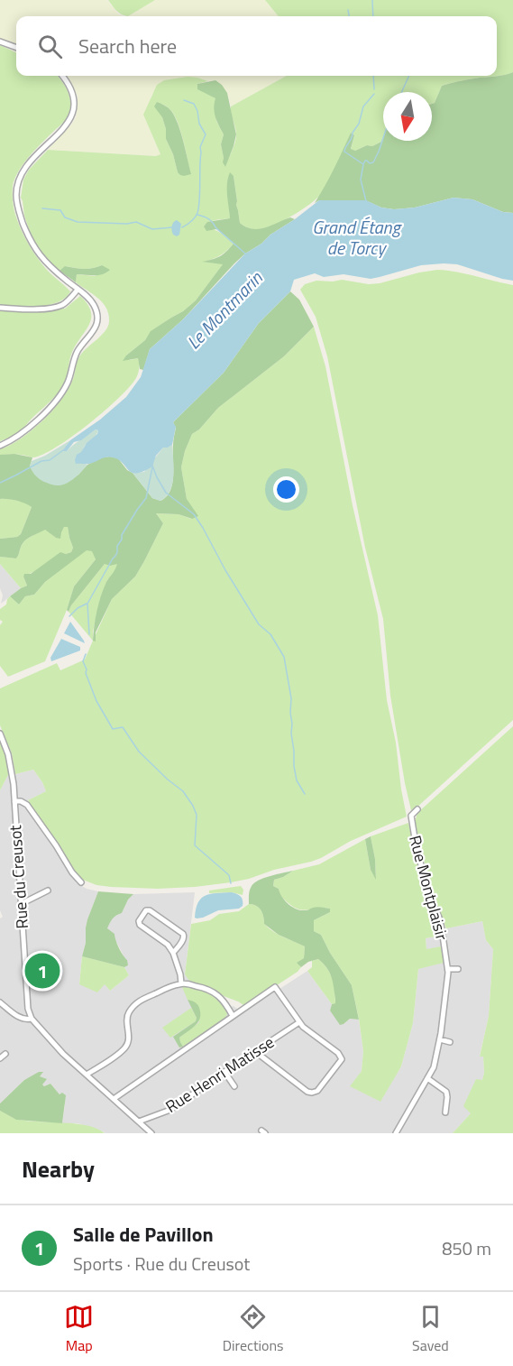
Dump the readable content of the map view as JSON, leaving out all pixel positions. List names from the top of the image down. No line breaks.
{"streets":{"street":["Rue du Creusot","Rue Montplaisir","Rue Henri Matisse"]},"water":["Grand Étang de Torcy","Le Montmarin"],"north":"bottom","page":{"search":"Search here","pins":"1","heading":"Nearby","list":[{"mark":"1","name":"Salle de Pavillon","note":"Sports · Rue du Creusot","value":"850 m"}],"nav":["Map","Directions","Saved"]}}
